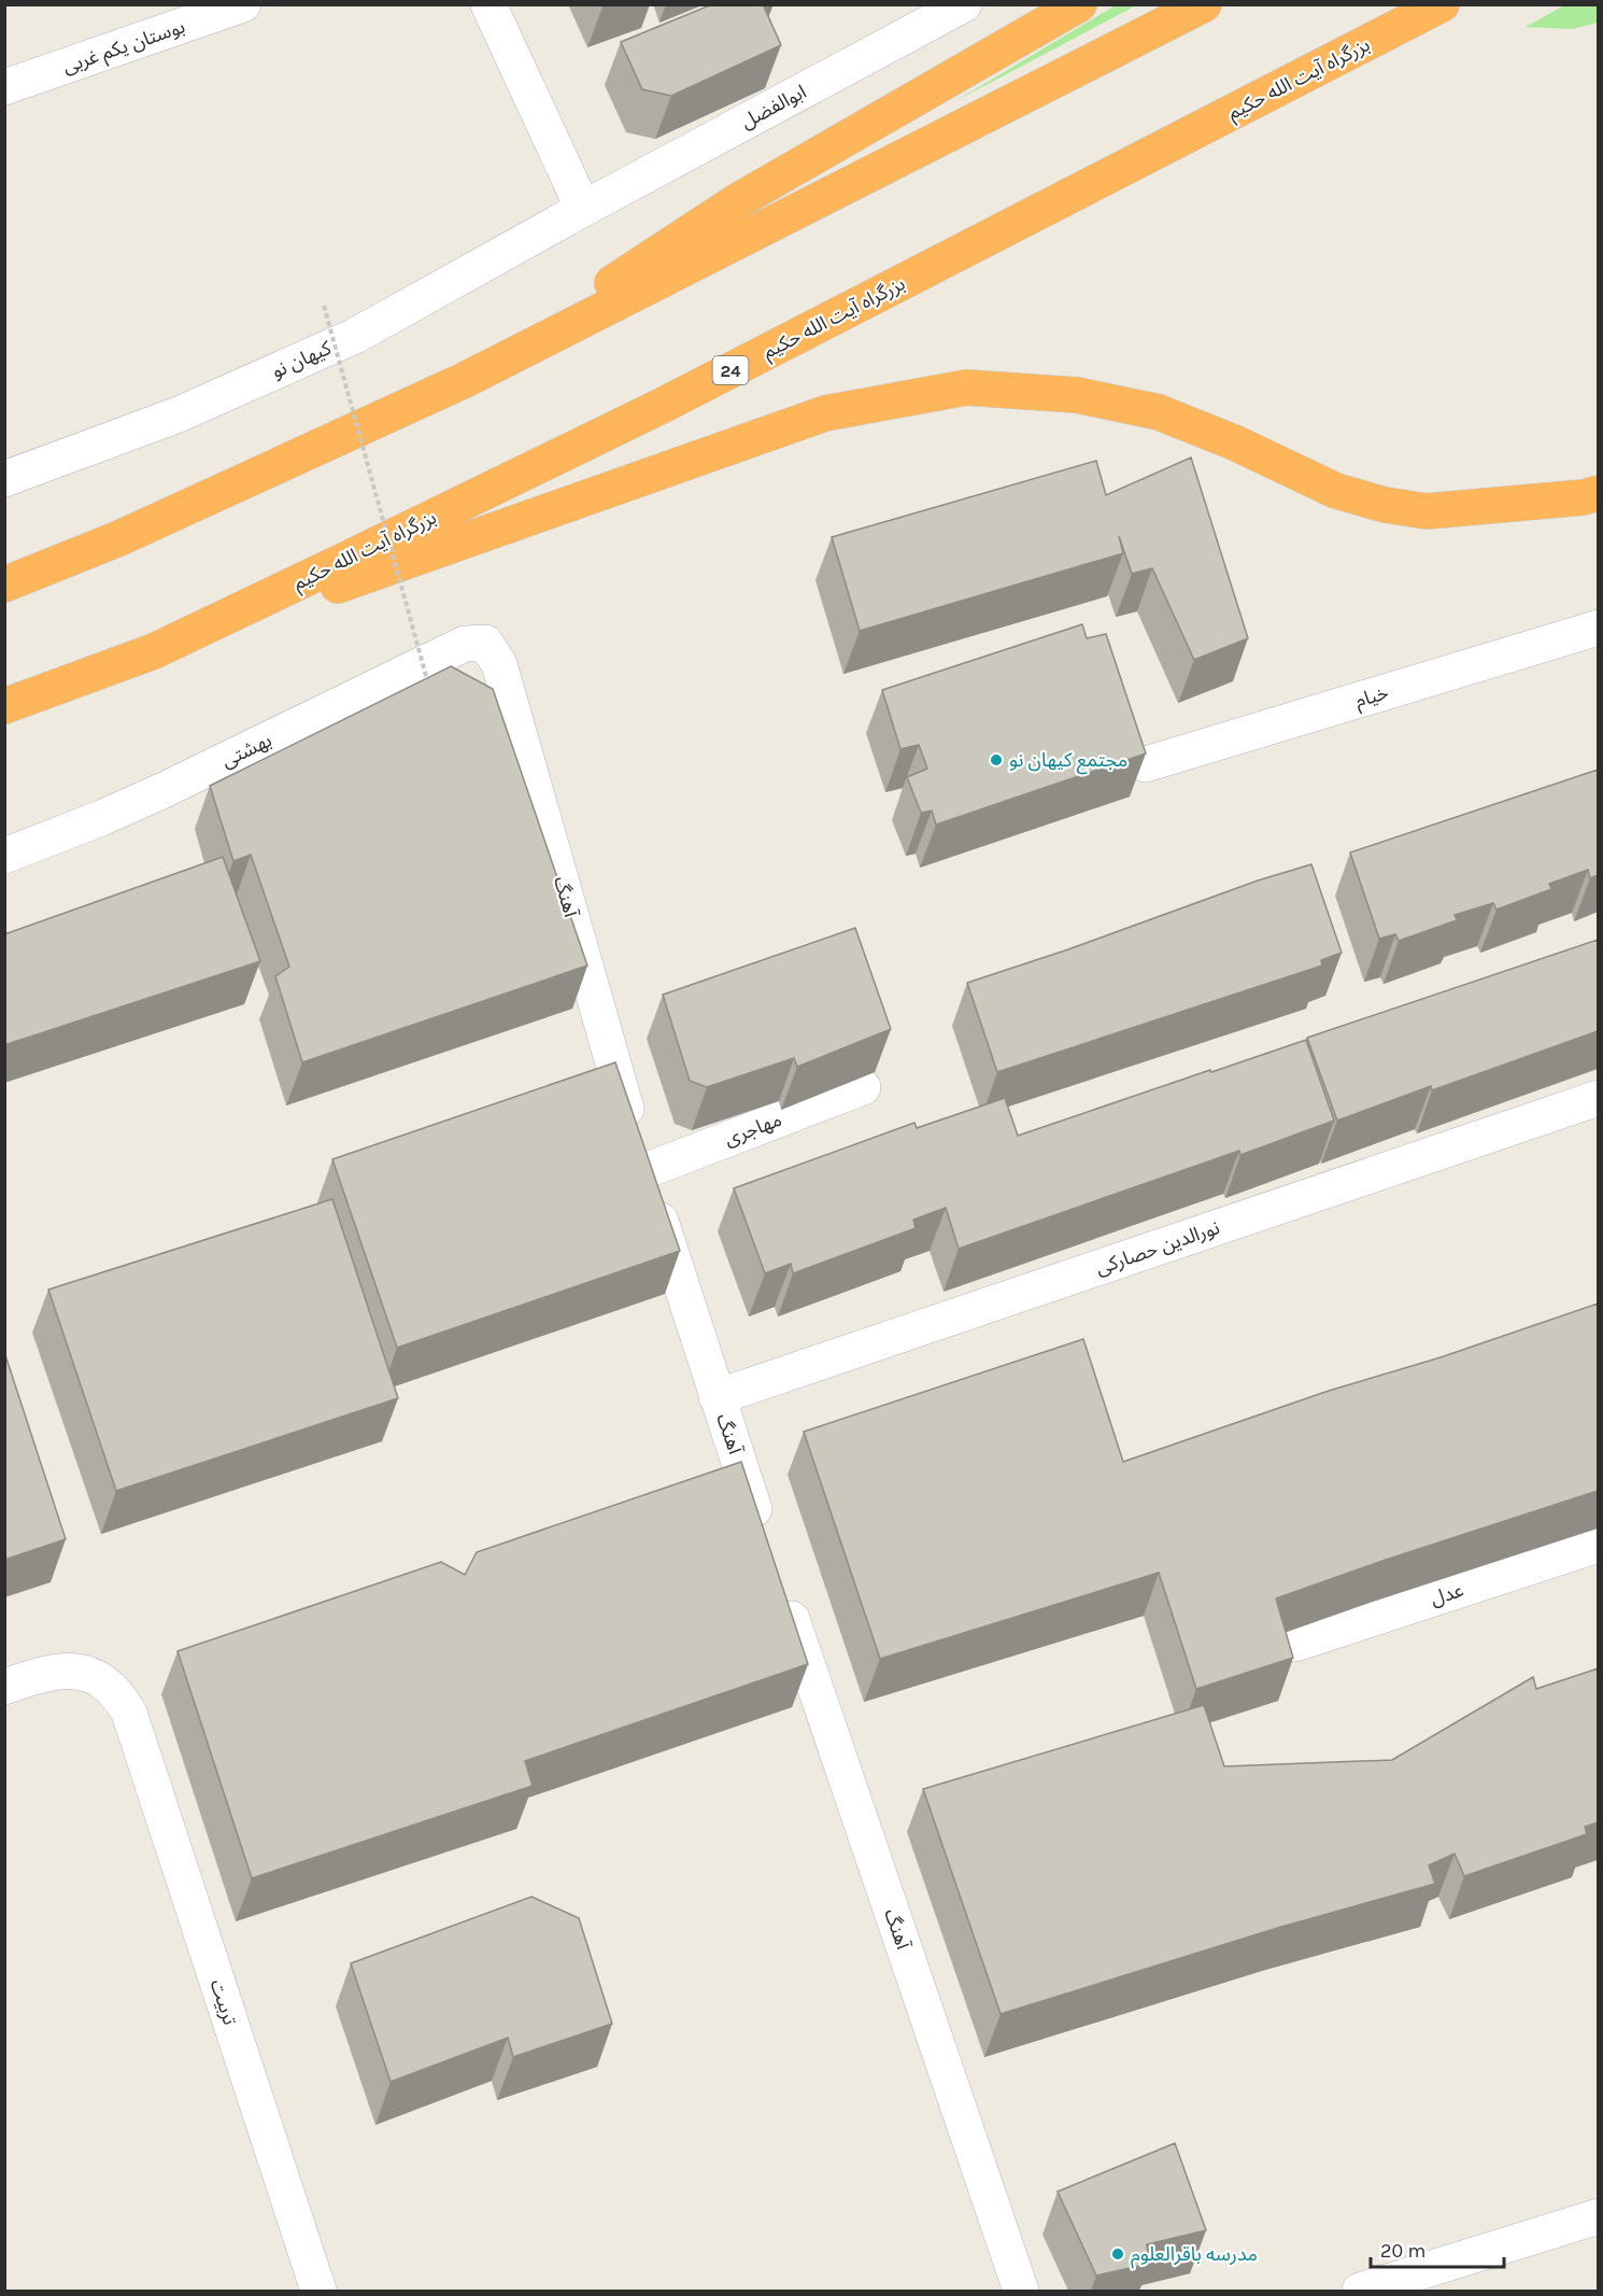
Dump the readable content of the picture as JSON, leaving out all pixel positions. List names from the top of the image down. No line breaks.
{"streets":{"highway":["بزرگراه آیت الله حکیم","24"],"street":["بوستان یکم غربی","ابوالفضل","کیهان نو","خیام","بهشتی","آهنگ","مهاجری","نورالدین حصارکی","عدل","تربیت"]},"crossings":[["ابوالفضل","کیهان نو"],["بهشتی","آهنگ"],["آهنگ","مهاجری"],["آهنگ","نورالدین حصارکی"]],"places":["مجتمع کیهان نو","مدرسه باقرالعلوم"],"scale_bar":"20 m"}
